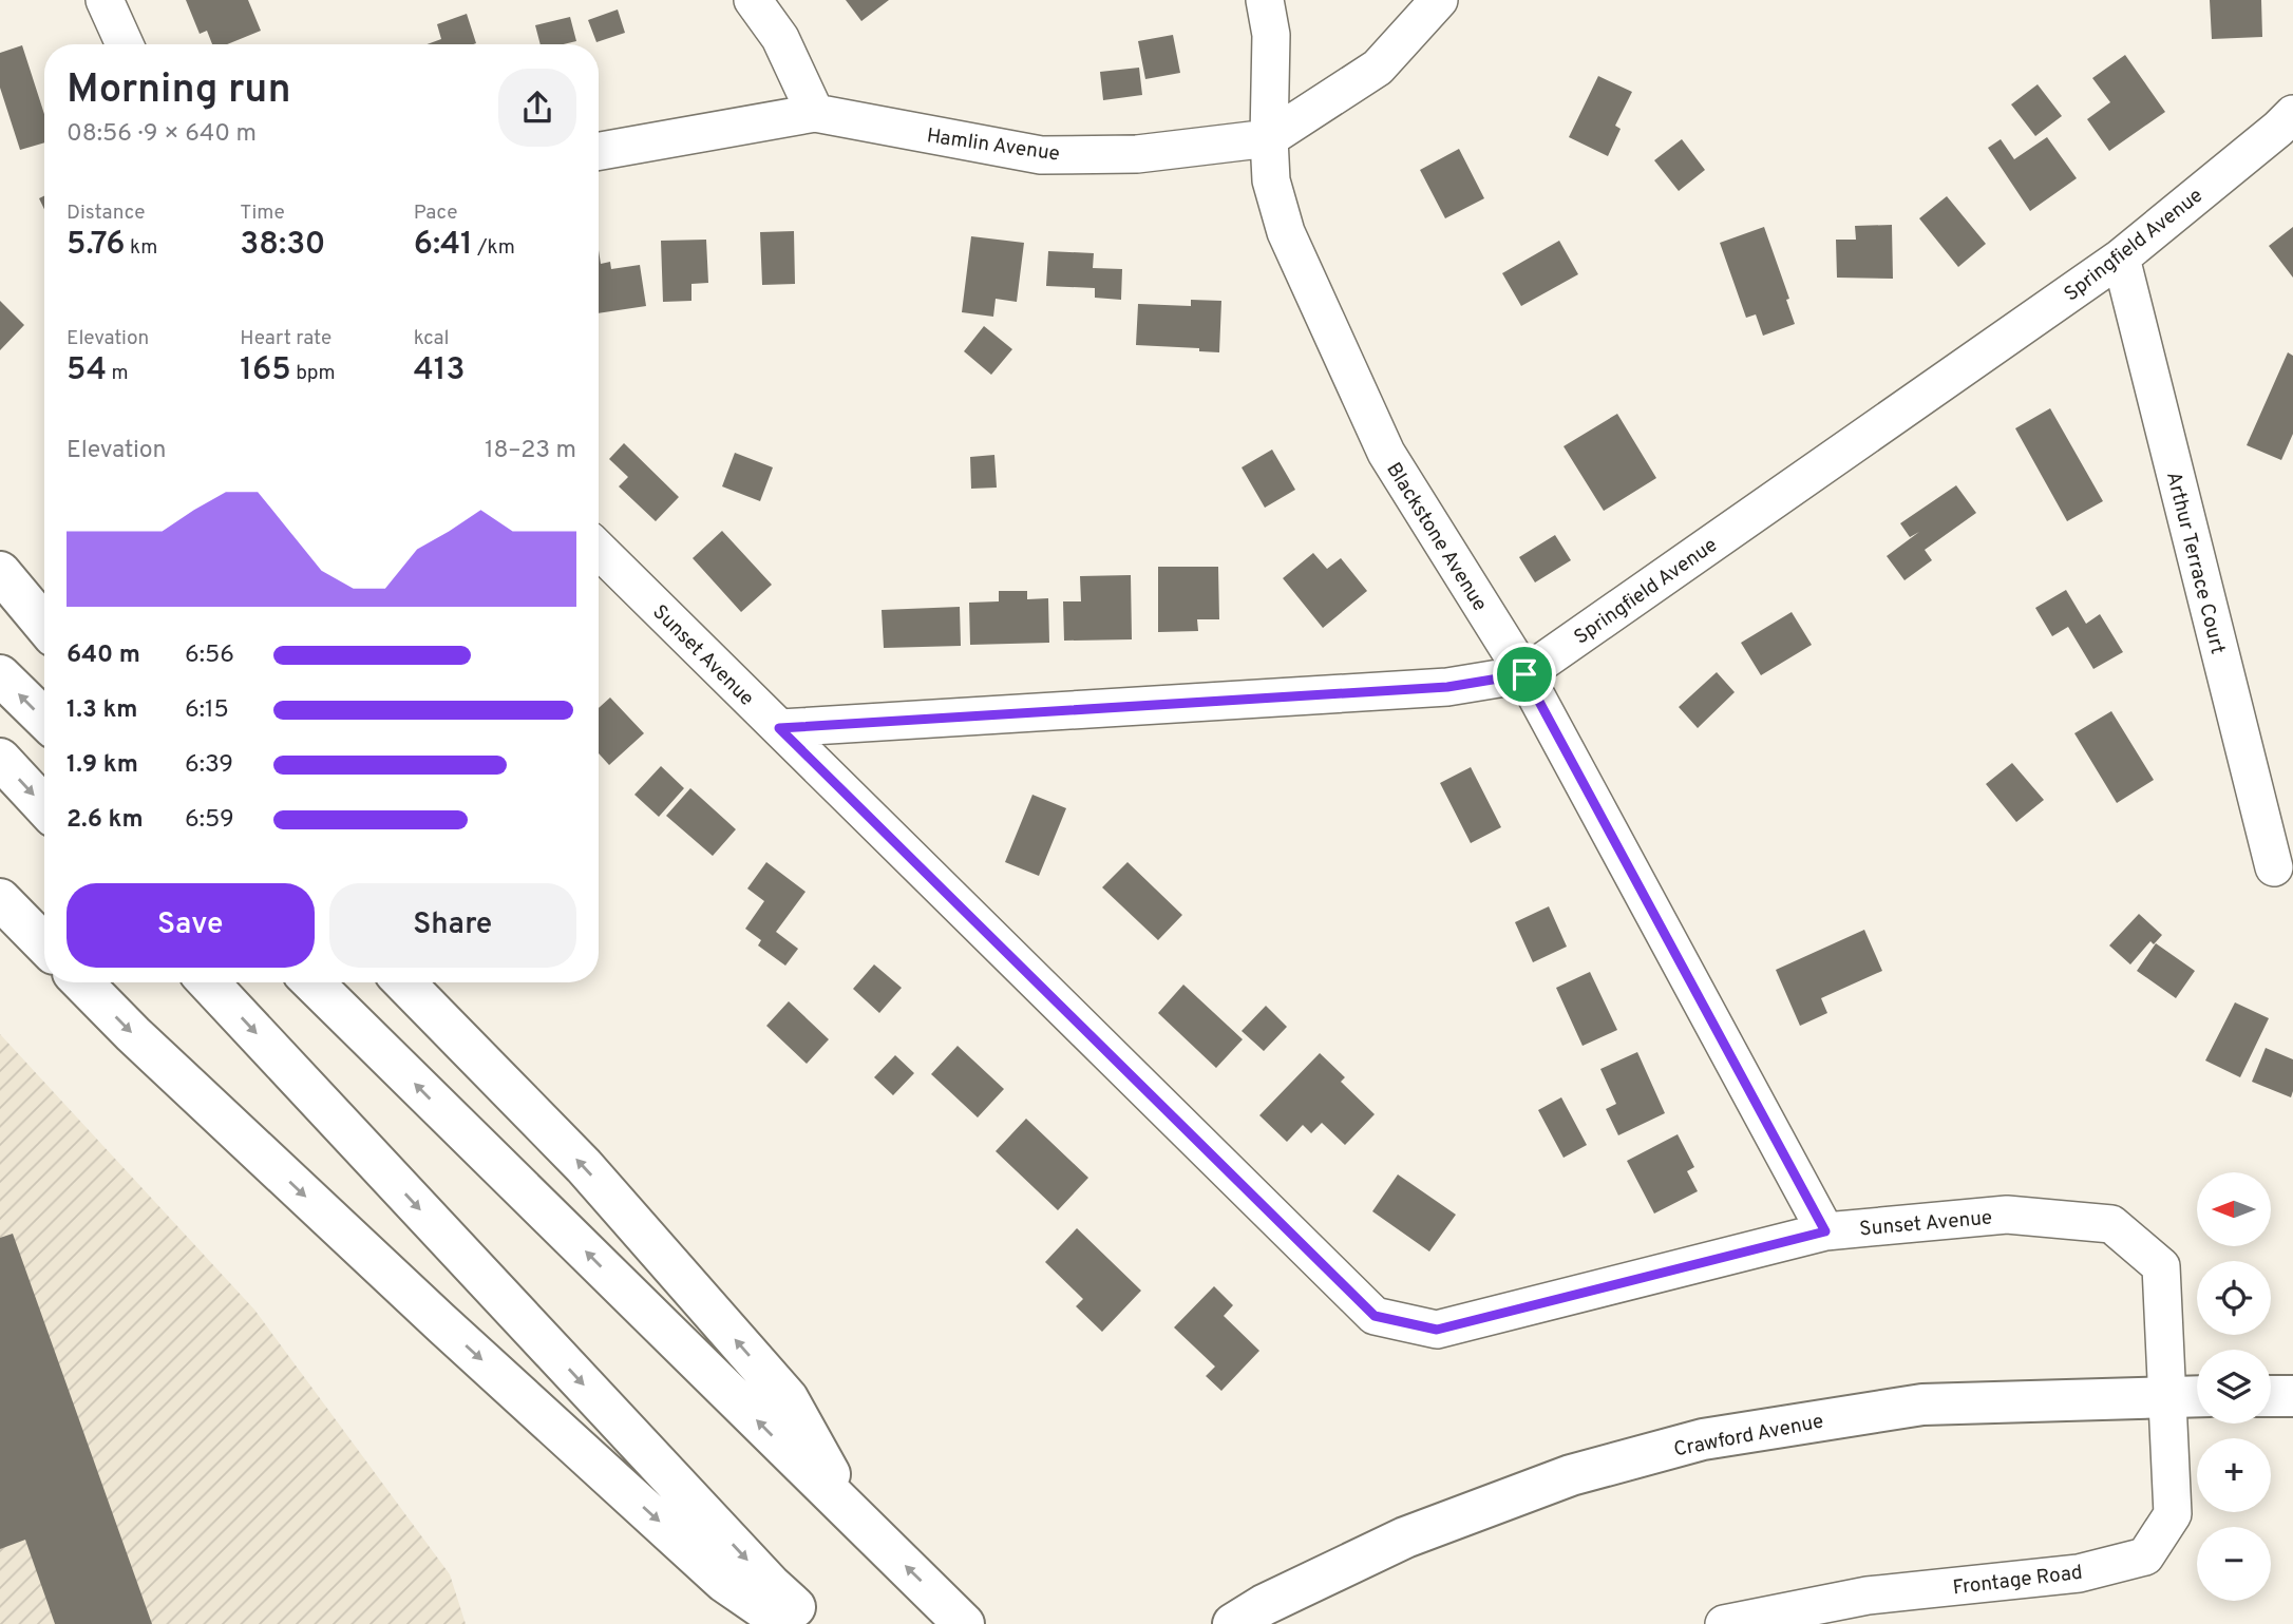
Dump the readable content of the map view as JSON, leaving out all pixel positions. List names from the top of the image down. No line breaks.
{"streets":{"main road":["Crawford Avenue"],"street":["Hamlin Avenue","Springfield Avenue","Blackstone Avenue","Arthur Terrace Court","Sunset Avenue","Frontage Road"]},"crossings":[["Hamlin Avenue","Blackstone Avenue"],["Springfield Avenue","Blackstone Avenue"],["Springfield Avenue","Arthur Terrace Court"],["Springfield Avenue","Sunset Avenue"],["Blackstone Avenue","Sunset Avenue"],["Sunset Avenue","Crawford Avenue"],["Sunset Avenue","Frontage Road"],["Crawford Avenue","Frontage Road"]],"north":"left","page":{"heading":["Morning run","08:56 · 9 × 640 m"],"stats":[["Distance","5.76 km"],["Time","38:30"],["Pace","6:41 /km"],["Elevation","54 m"],["Heart rate","165 bpm"],["kcal","413"]],"chart":["Elevation","18–23 m"],"list":[{"name":"640 m","note":"6:56"},{"name":"1.3 km","note":"6:15"},{"name":"1.9 km","note":"6:39"},{"name":"2.6 km","note":"6:59"}],"buttons":["Save","Share"],"map_buttons":["+","−"]}}
